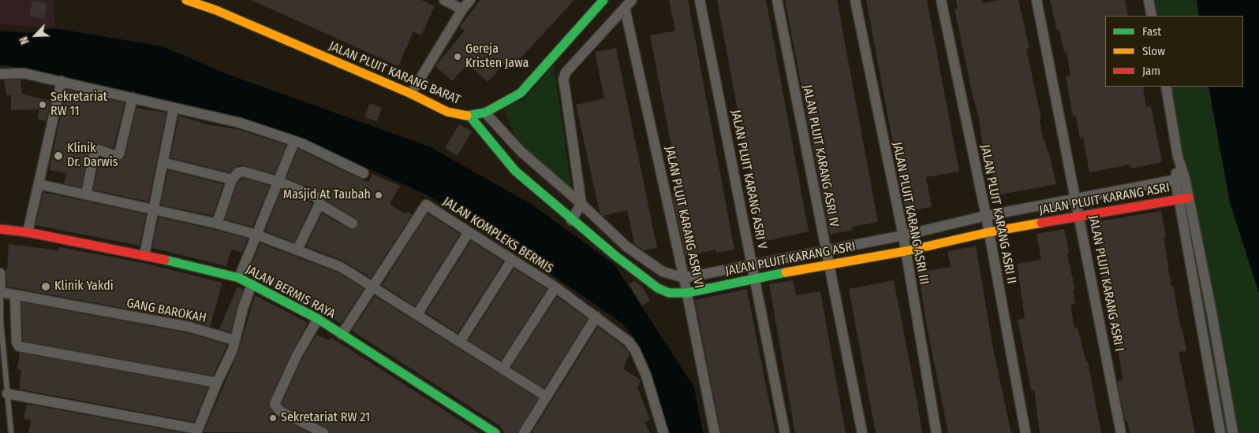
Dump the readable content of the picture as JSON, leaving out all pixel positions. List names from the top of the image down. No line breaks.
{"streets":{"street":["JALAN PLUIT KARANG BARAT","JALAN PLUIT KARANG ASRI IV","JALAN PLUIT KARANG ASRI V","JALAN PLUIT KARANG ASRI","JALAN PLUIT KARANG ASRI III","JALAN PLUIT KARANG ASRI II","JALAN PLUIT KARANG ASRI VI","JALAN KOMPLEKS BERMIS","JALAN PLUIT KARANG ASRI I","JALAN BERMIS RAYA","GANG BAROKAH"]},"crossings":[["JALAN PLUIT KARANG BARAT","JALAN PLUIT KARANG ASRI"],["JALAN PLUIT KARANG ASRI IV","JALAN PLUIT KARANG ASRI"],["JALAN PLUIT KARANG ASRI V","JALAN PLUIT KARANG ASRI"],["JALAN PLUIT KARANG ASRI","JALAN PLUIT KARANG ASRI III"],["JALAN PLUIT KARANG ASRI","JALAN PLUIT KARANG ASRI II"],["JALAN PLUIT KARANG ASRI","JALAN PLUIT KARANG ASRI VI"],["JALAN PLUIT KARANG ASRI","JALAN PLUIT KARANG ASRI I"]],"places":["Gereja Kristen Jawa","Sekretariat RW 11","Klinik Dr. Darwis","Masjid At Taubah","Klinik Yakdi","Sekretariat RW 21"],"legend":["Fast","Slow","Jam"],"north":"bottom left"}
